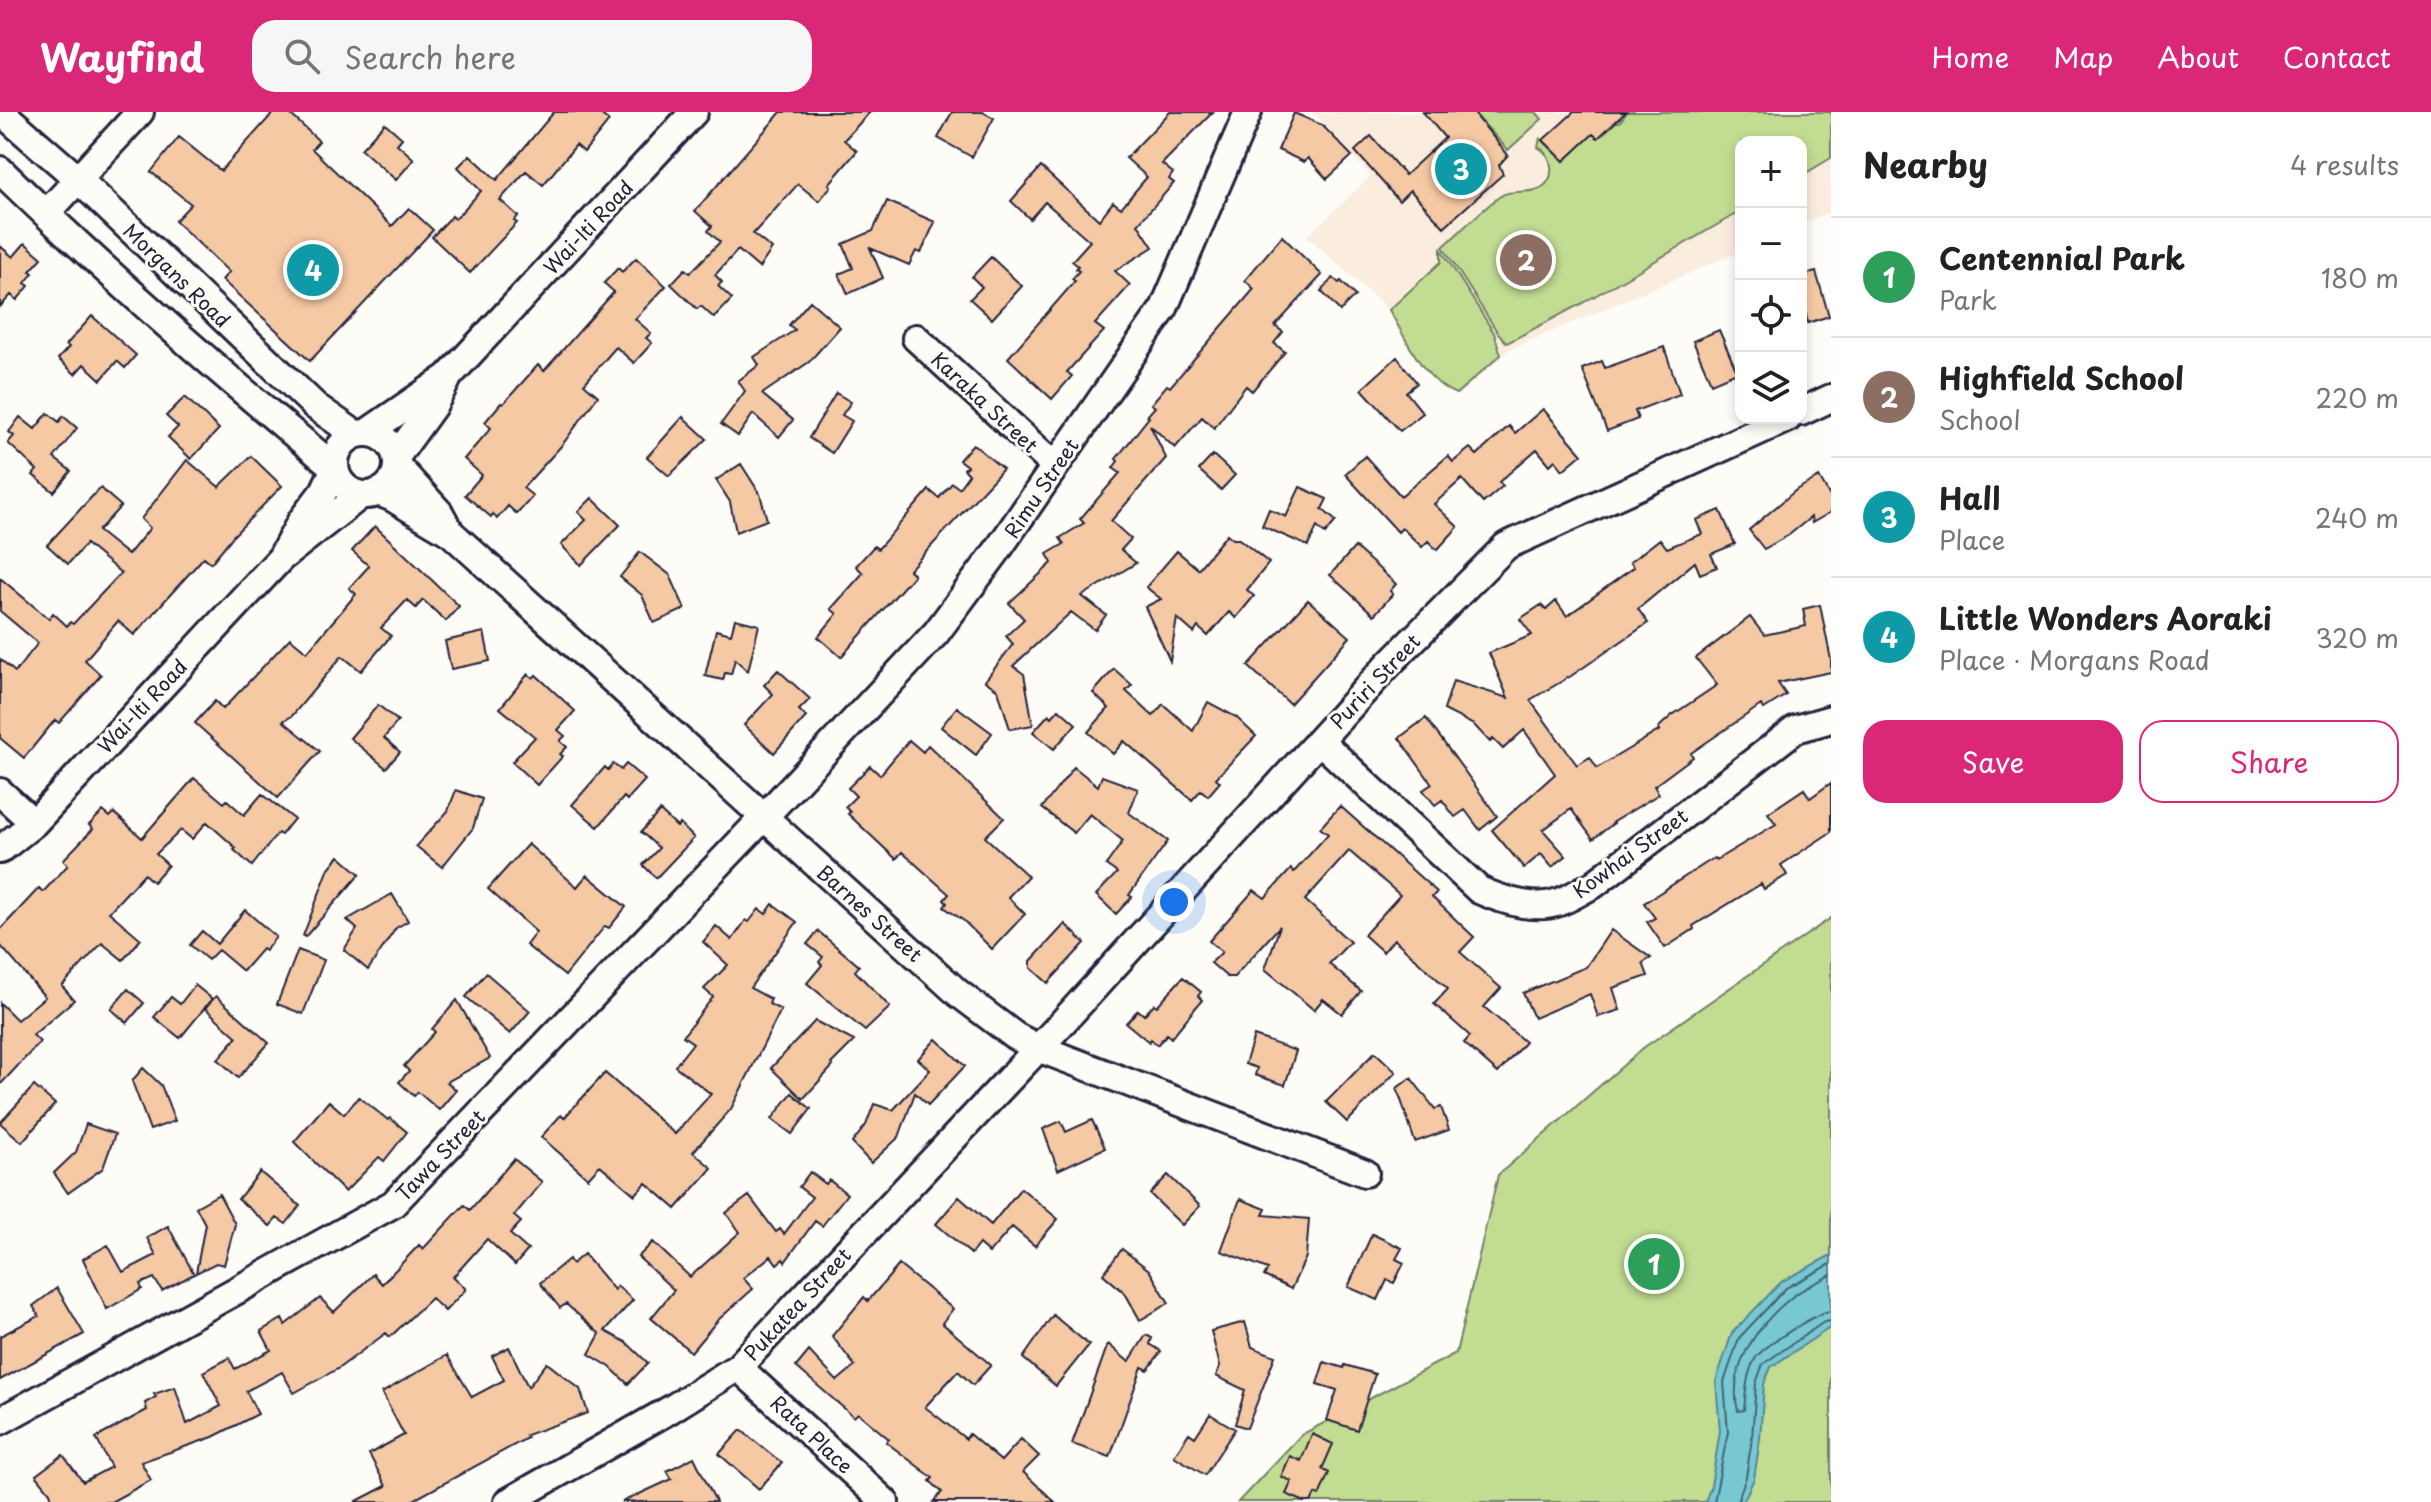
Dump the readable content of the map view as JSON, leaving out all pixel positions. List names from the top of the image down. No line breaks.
{"streets":{"street":["Wai-Iti Road","Morgans Road","Karaka Street","Rimu Street","Puriri Street","Kowhai Street","Barnes Street","Tawa Street","Pukatea Street","Rata Place"]},"crossings":[["Wai-Iti Road","Morgans Road"],["Wai-Iti Road","Barnes Street"],["Morgans Road","Barnes Street"],["Karaka Street","Rimu Street"],["Rimu Street","Barnes Street"],["Rimu Street","Tawa Street"],["Puriri Street","Kowhai Street"],["Puriri Street","Barnes Street"],["Puriri Street","Pukatea Street"],["Barnes Street","Tawa Street"],["Barnes Street","Pukatea Street"],["Pukatea Street","Rata Place"]],"page":{"header":"Wayfind","search":"Search here","nav":["Home","Map","About","Contact"],"heading":["Nearby","4 results"],"map_buttons":["+","−"],"pins":["3","2","4","1"],"list":[{"mark":"1","name":"Centennial Park","note":"Park","value":"180 m"},{"mark":"2","name":"Highfield School","note":"School","value":"220 m"},{"mark":"3","name":"Hall","note":"Place","value":"240 m"},{"mark":"4","name":"Little Wonders Aoraki","note":"Place · Morgans Road","value":"320 m"}],"buttons":["Save","Share"]}}
